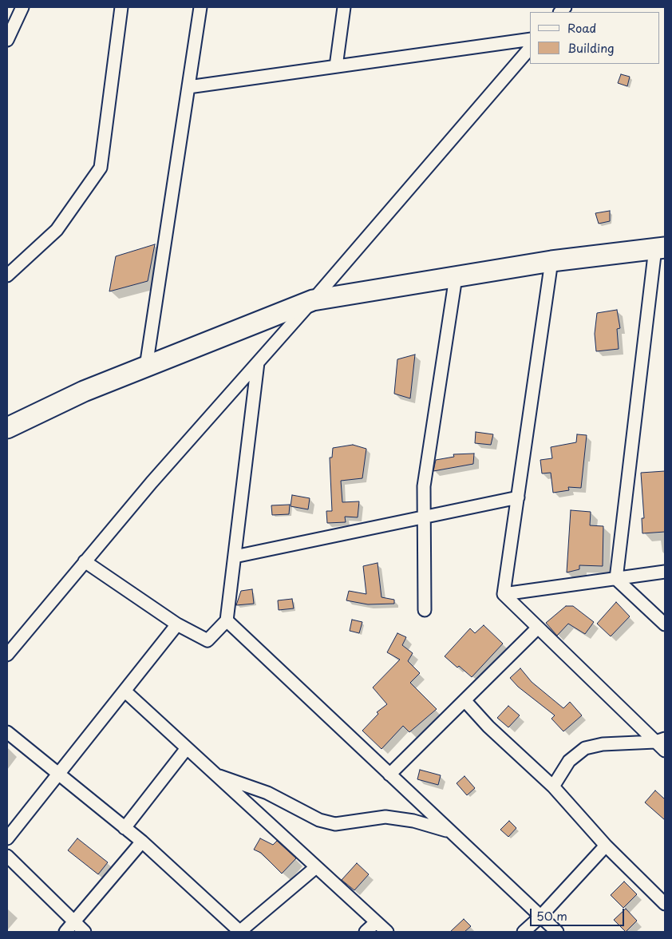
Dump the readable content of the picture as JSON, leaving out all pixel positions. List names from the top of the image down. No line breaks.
{"legend":["Road","Building"],"scale_bar":"50 m"}
